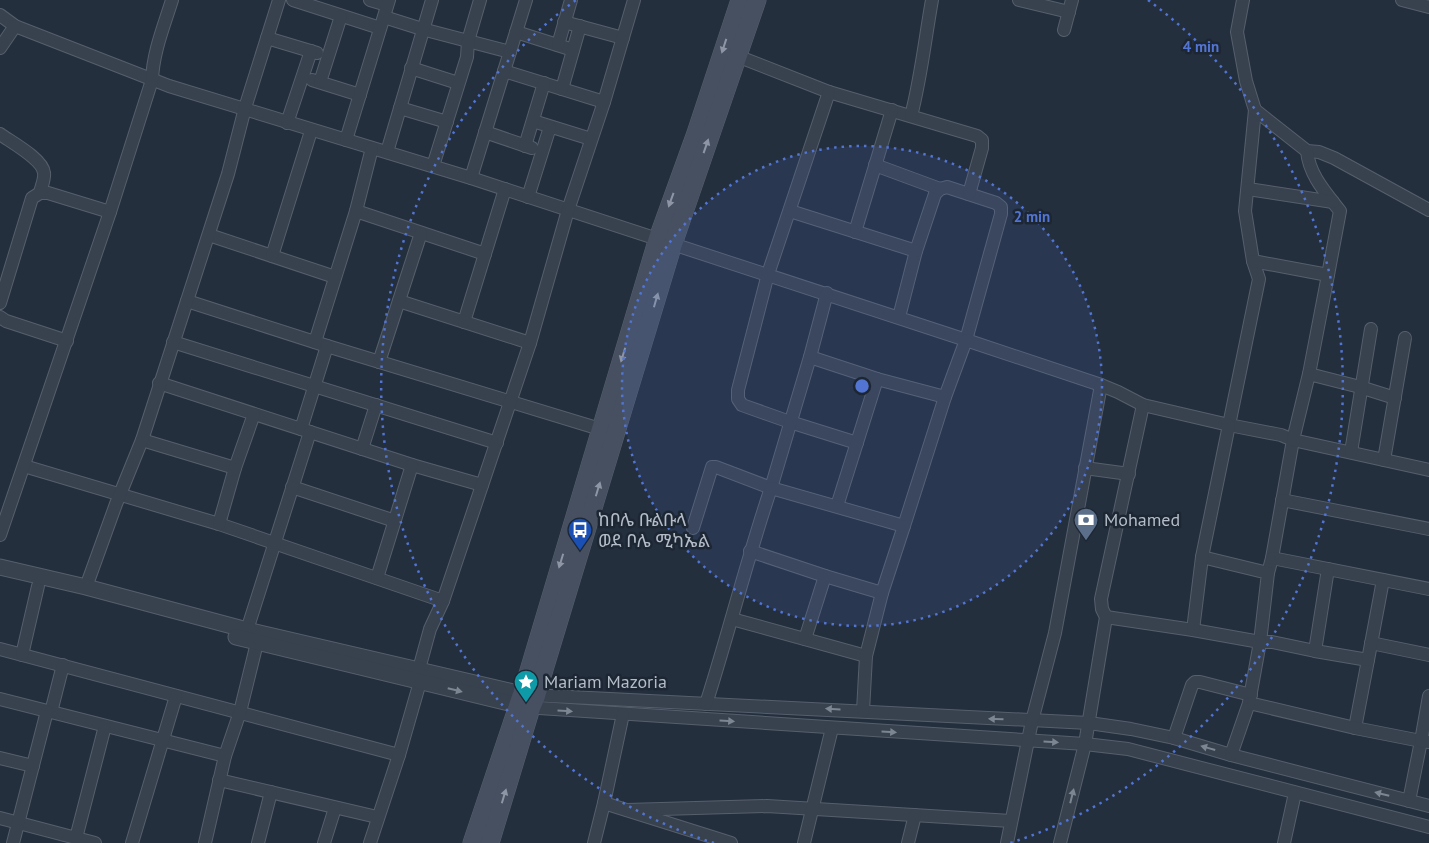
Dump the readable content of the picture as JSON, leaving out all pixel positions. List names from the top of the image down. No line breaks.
{"places":{"bank":["Mohamed"],"bus stop":["ከቦሌ ቡልቡላ ወደ ቦሌ ሚካኤል"],"place":["Mariam Mazoria"]},"rings":["4 min","2 min"]}
